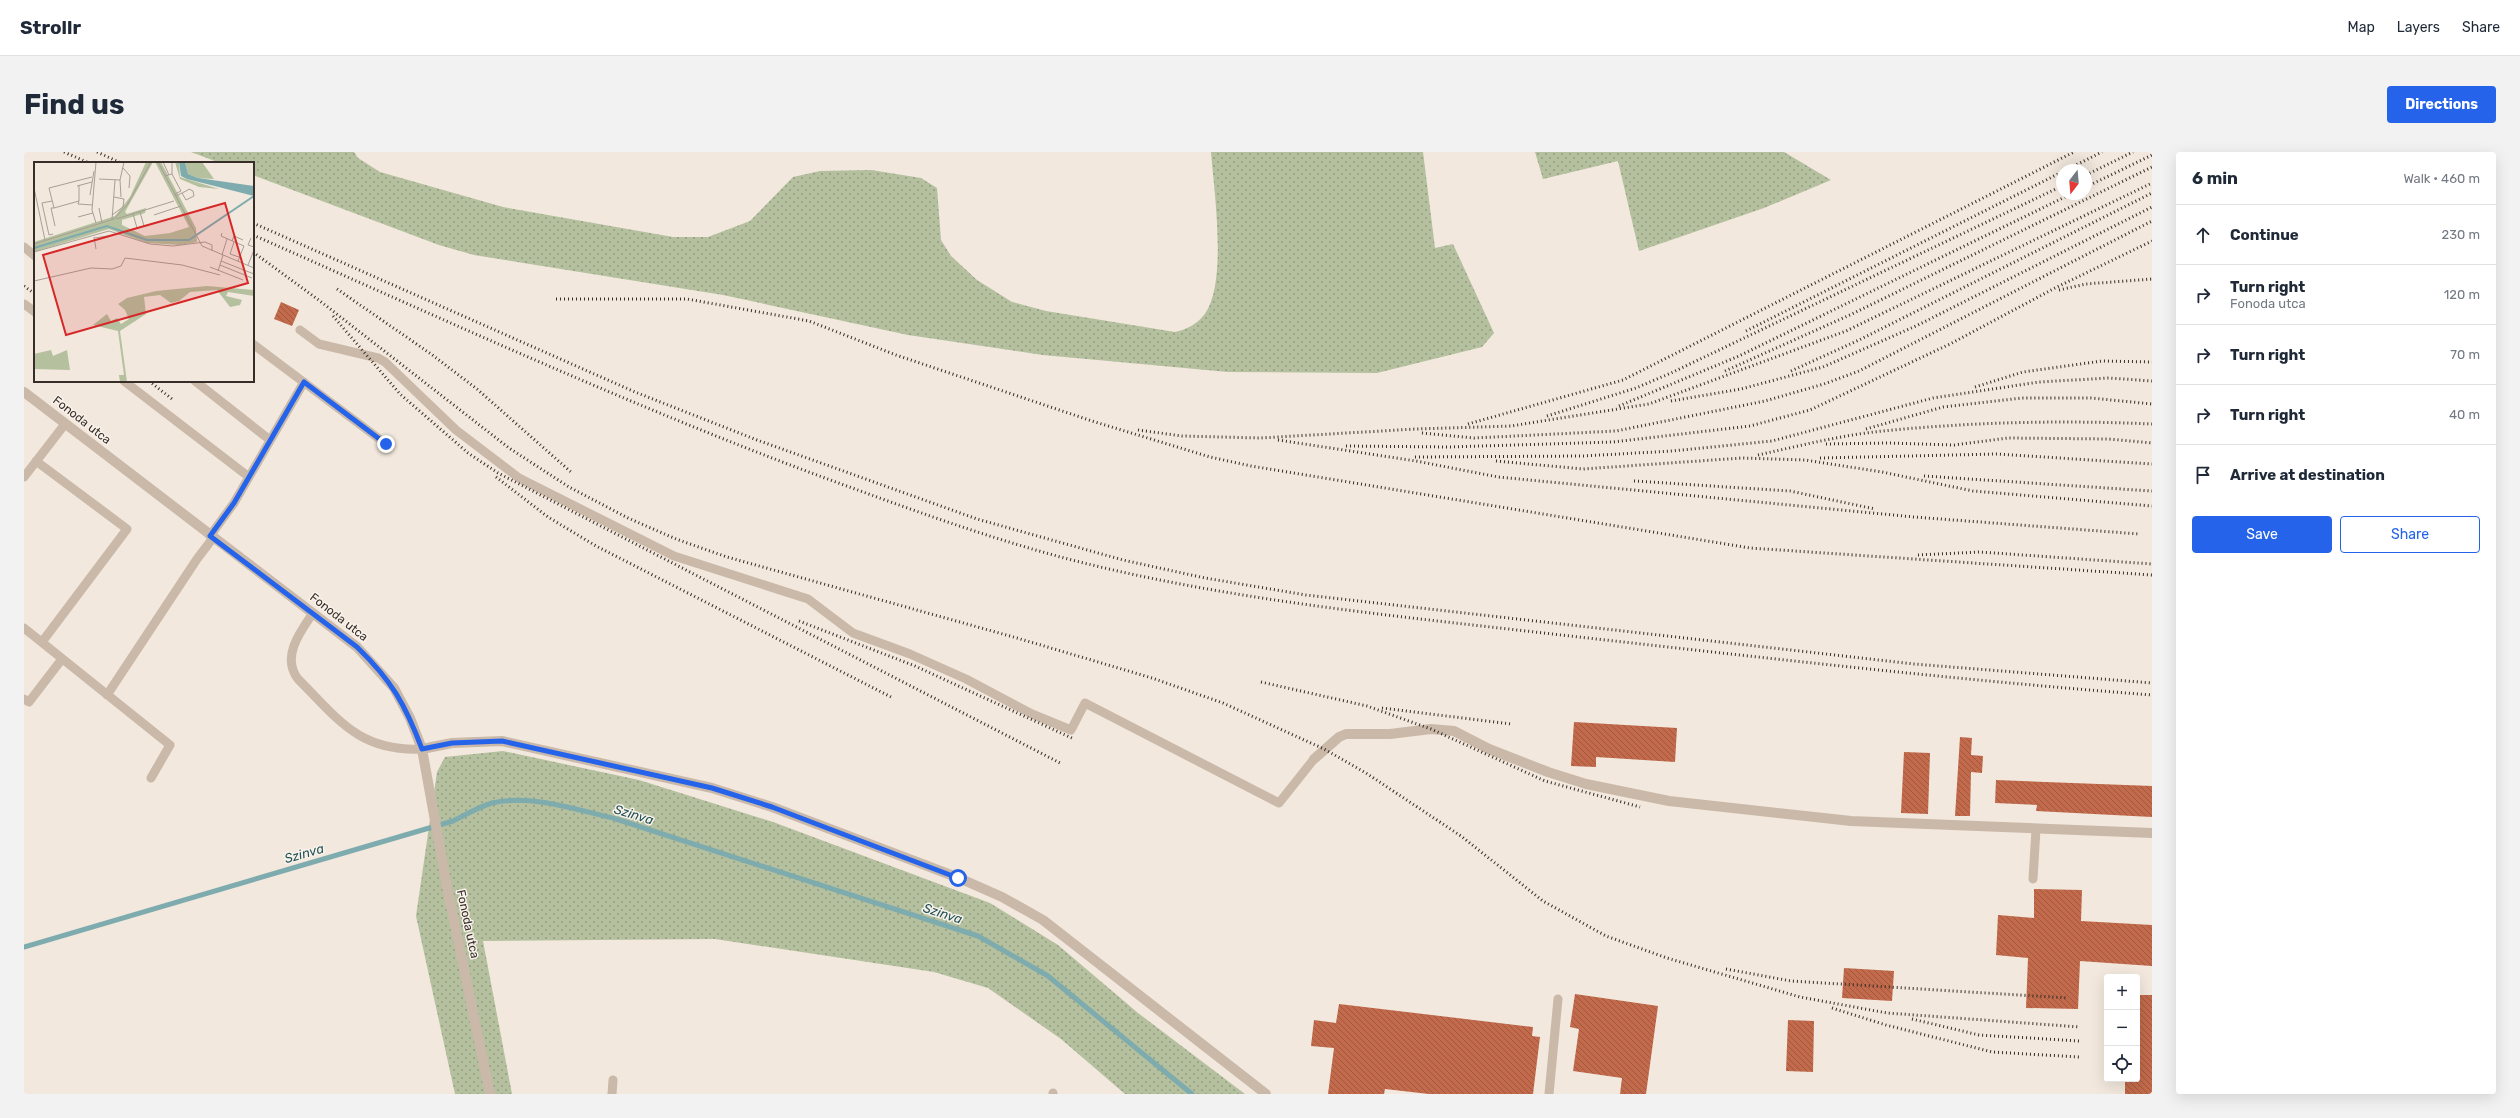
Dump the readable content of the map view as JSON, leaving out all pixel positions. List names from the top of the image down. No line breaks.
{"streets":{"street":["Fonoda utca"]},"water":["Szinva"],"north":"bottom","page":{"header":"Strollr","nav":["Map","Layers","Share"],"buttons":["Directions",["Save","Share"]],"title":"Find us","heading":["6 min","Walk · 460 m"],"list":[["Continue","230 m"],["Turn right","Fonoda utca","120 m"],["Turn right","70 m"],["Turn right","40 m"],"Arrive at destination"],"map_buttons":["+","−"]}}
